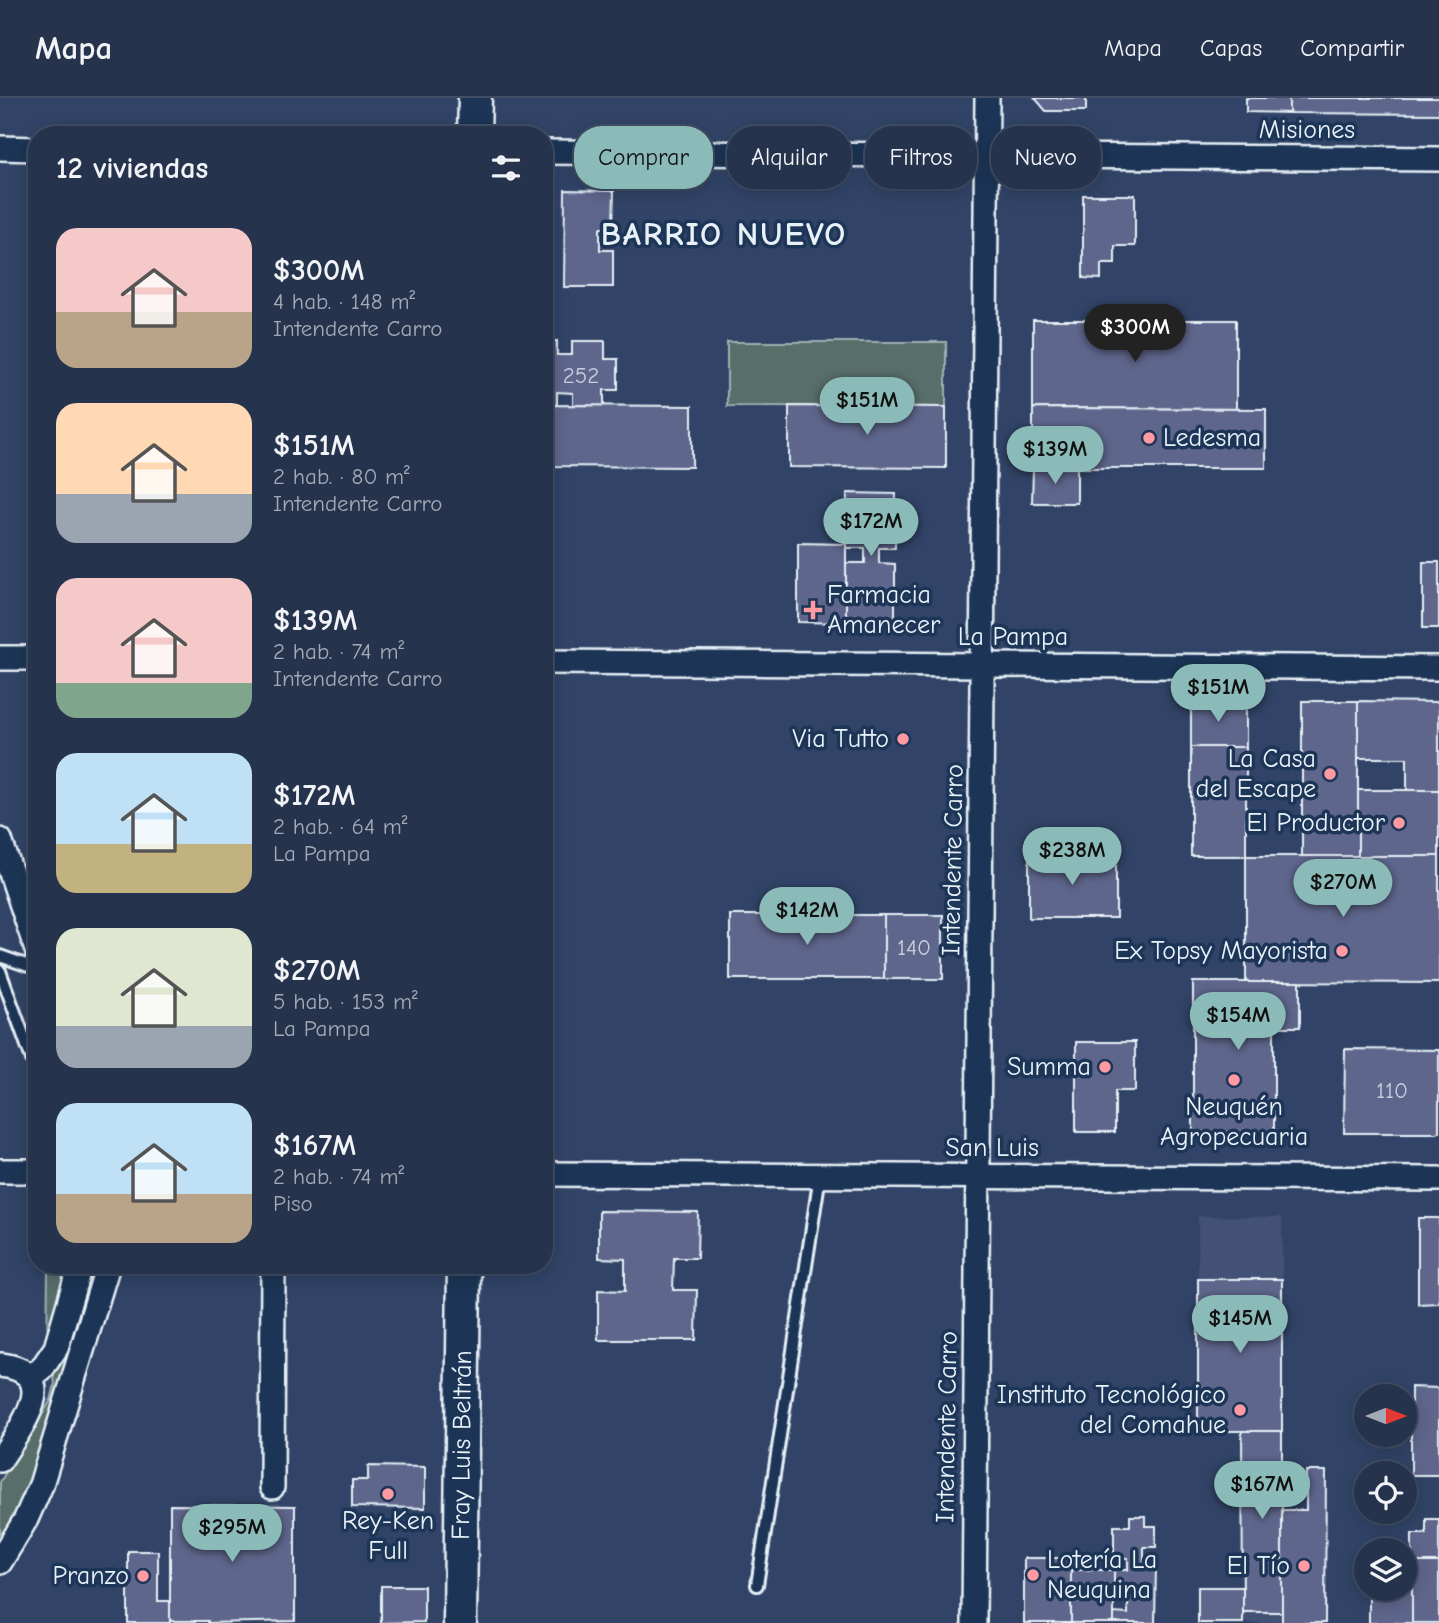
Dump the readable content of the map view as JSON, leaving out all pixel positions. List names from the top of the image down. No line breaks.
{"streets":{"street":["Misiones","La Pampa","Intendente Carro","San Luis","Fray Luis Beltrán"]},"crossings":[["Misiones","Intendente Carro"],["La Pampa","Intendente Carro"],["Intendente Carro","San Luis"]],"districts":["BARRIO NUEVO"],"places":{"other":["Ledesma","Via Tutto","La Casa del Escape","El Productor","Ex Topsy Mayorista","Summa","Neuquén Agropecuaria","Instituto Tecnológico del Comahue","Rey-Ken Full","El Tío","Lotería La Neuquina","Pranzo"],"health":["Farmacia Amanecer"]},"house_numbers":["252","140","110"],"north":"right","page":{"header":"Mapa","nav":["Mapa","Capas","Compartir"],"chip":["Comprar","Alquilar","Filtros","Nuevo"],"heading":"12 viviendas","list":[{"name":"$300M","note":"4 hab. · 148 m² · Intendente Carro"},{"name":"$151M","note":"2 hab. · 80 m² · Intendente Carro"},{"name":"$139M","note":"2 hab. · 74 m² · Intendente Carro"},{"name":"$172M","note":"2 hab. · 64 m² · La Pampa"},{"name":"$270M","note":"5 hab. · 153 m² · La Pampa"},{"name":"$167M","note":"2 hab. · 74 m² · Piso"}],"price":["$300M","$151M","$139M","$172M","$151M","$238M","$270M","$142M","$154M","$145M","$167M","$295M"]}}
